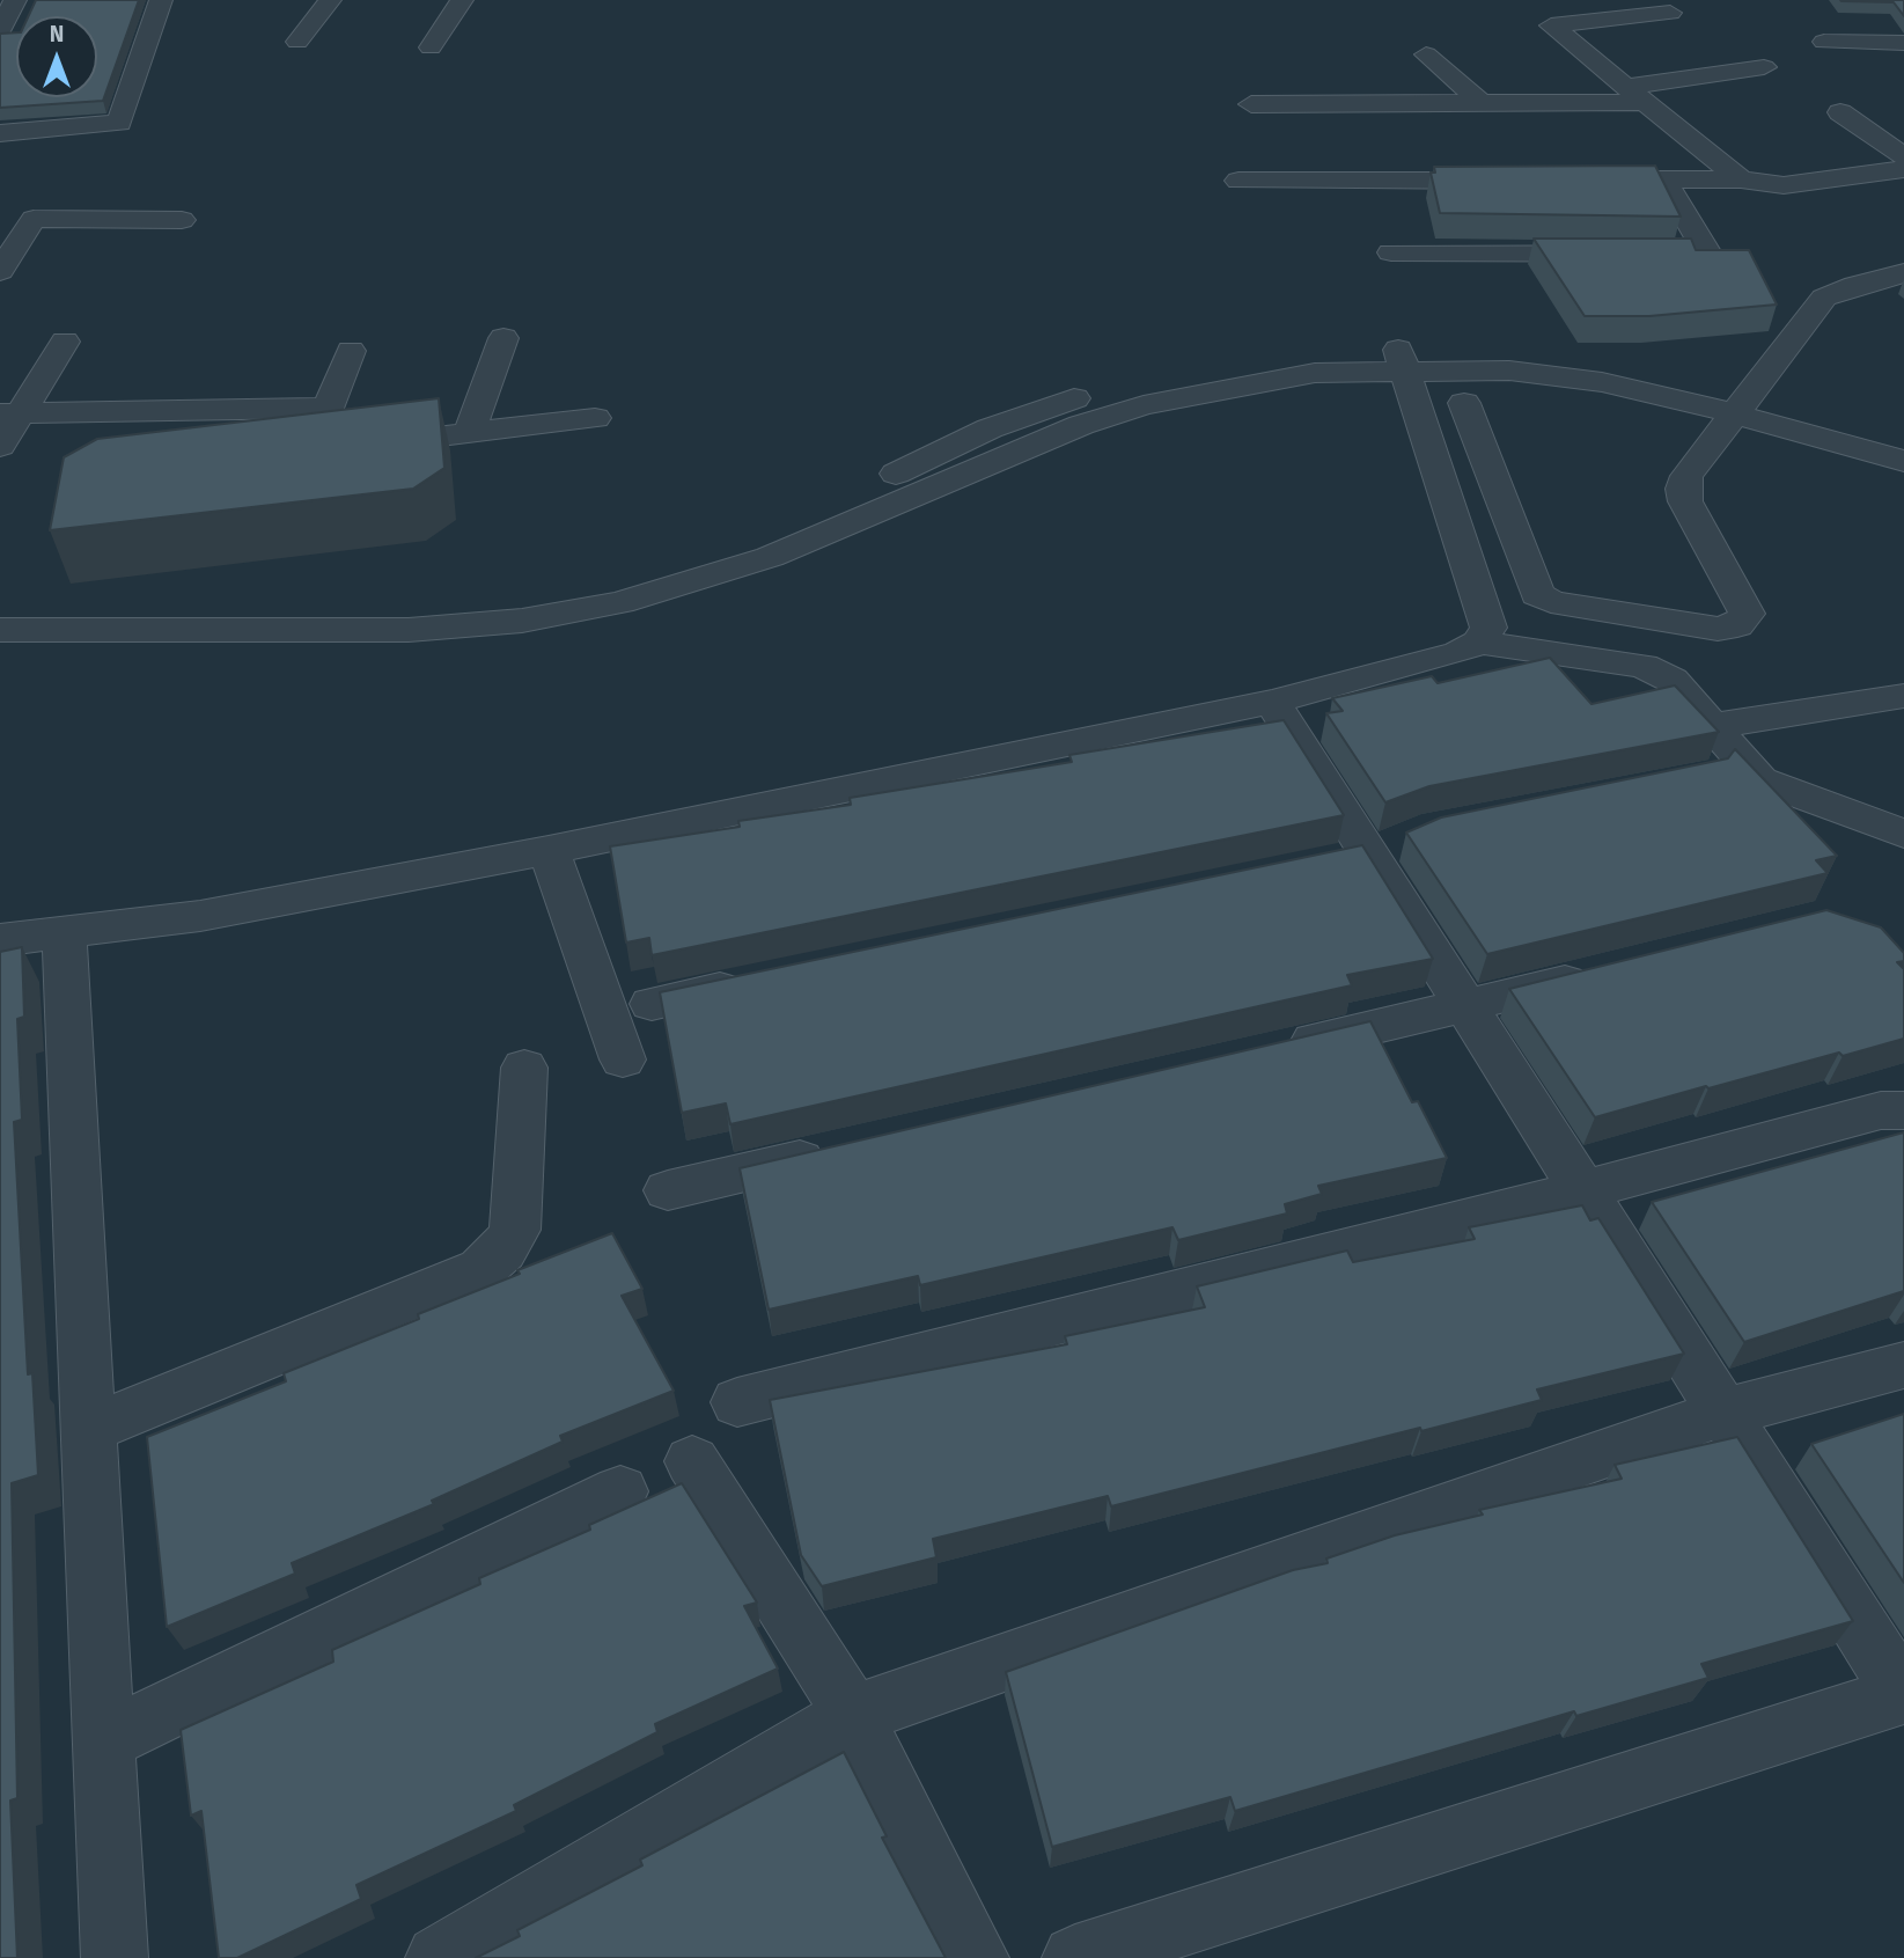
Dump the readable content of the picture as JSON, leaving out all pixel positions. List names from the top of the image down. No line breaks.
{"north":"top"}
